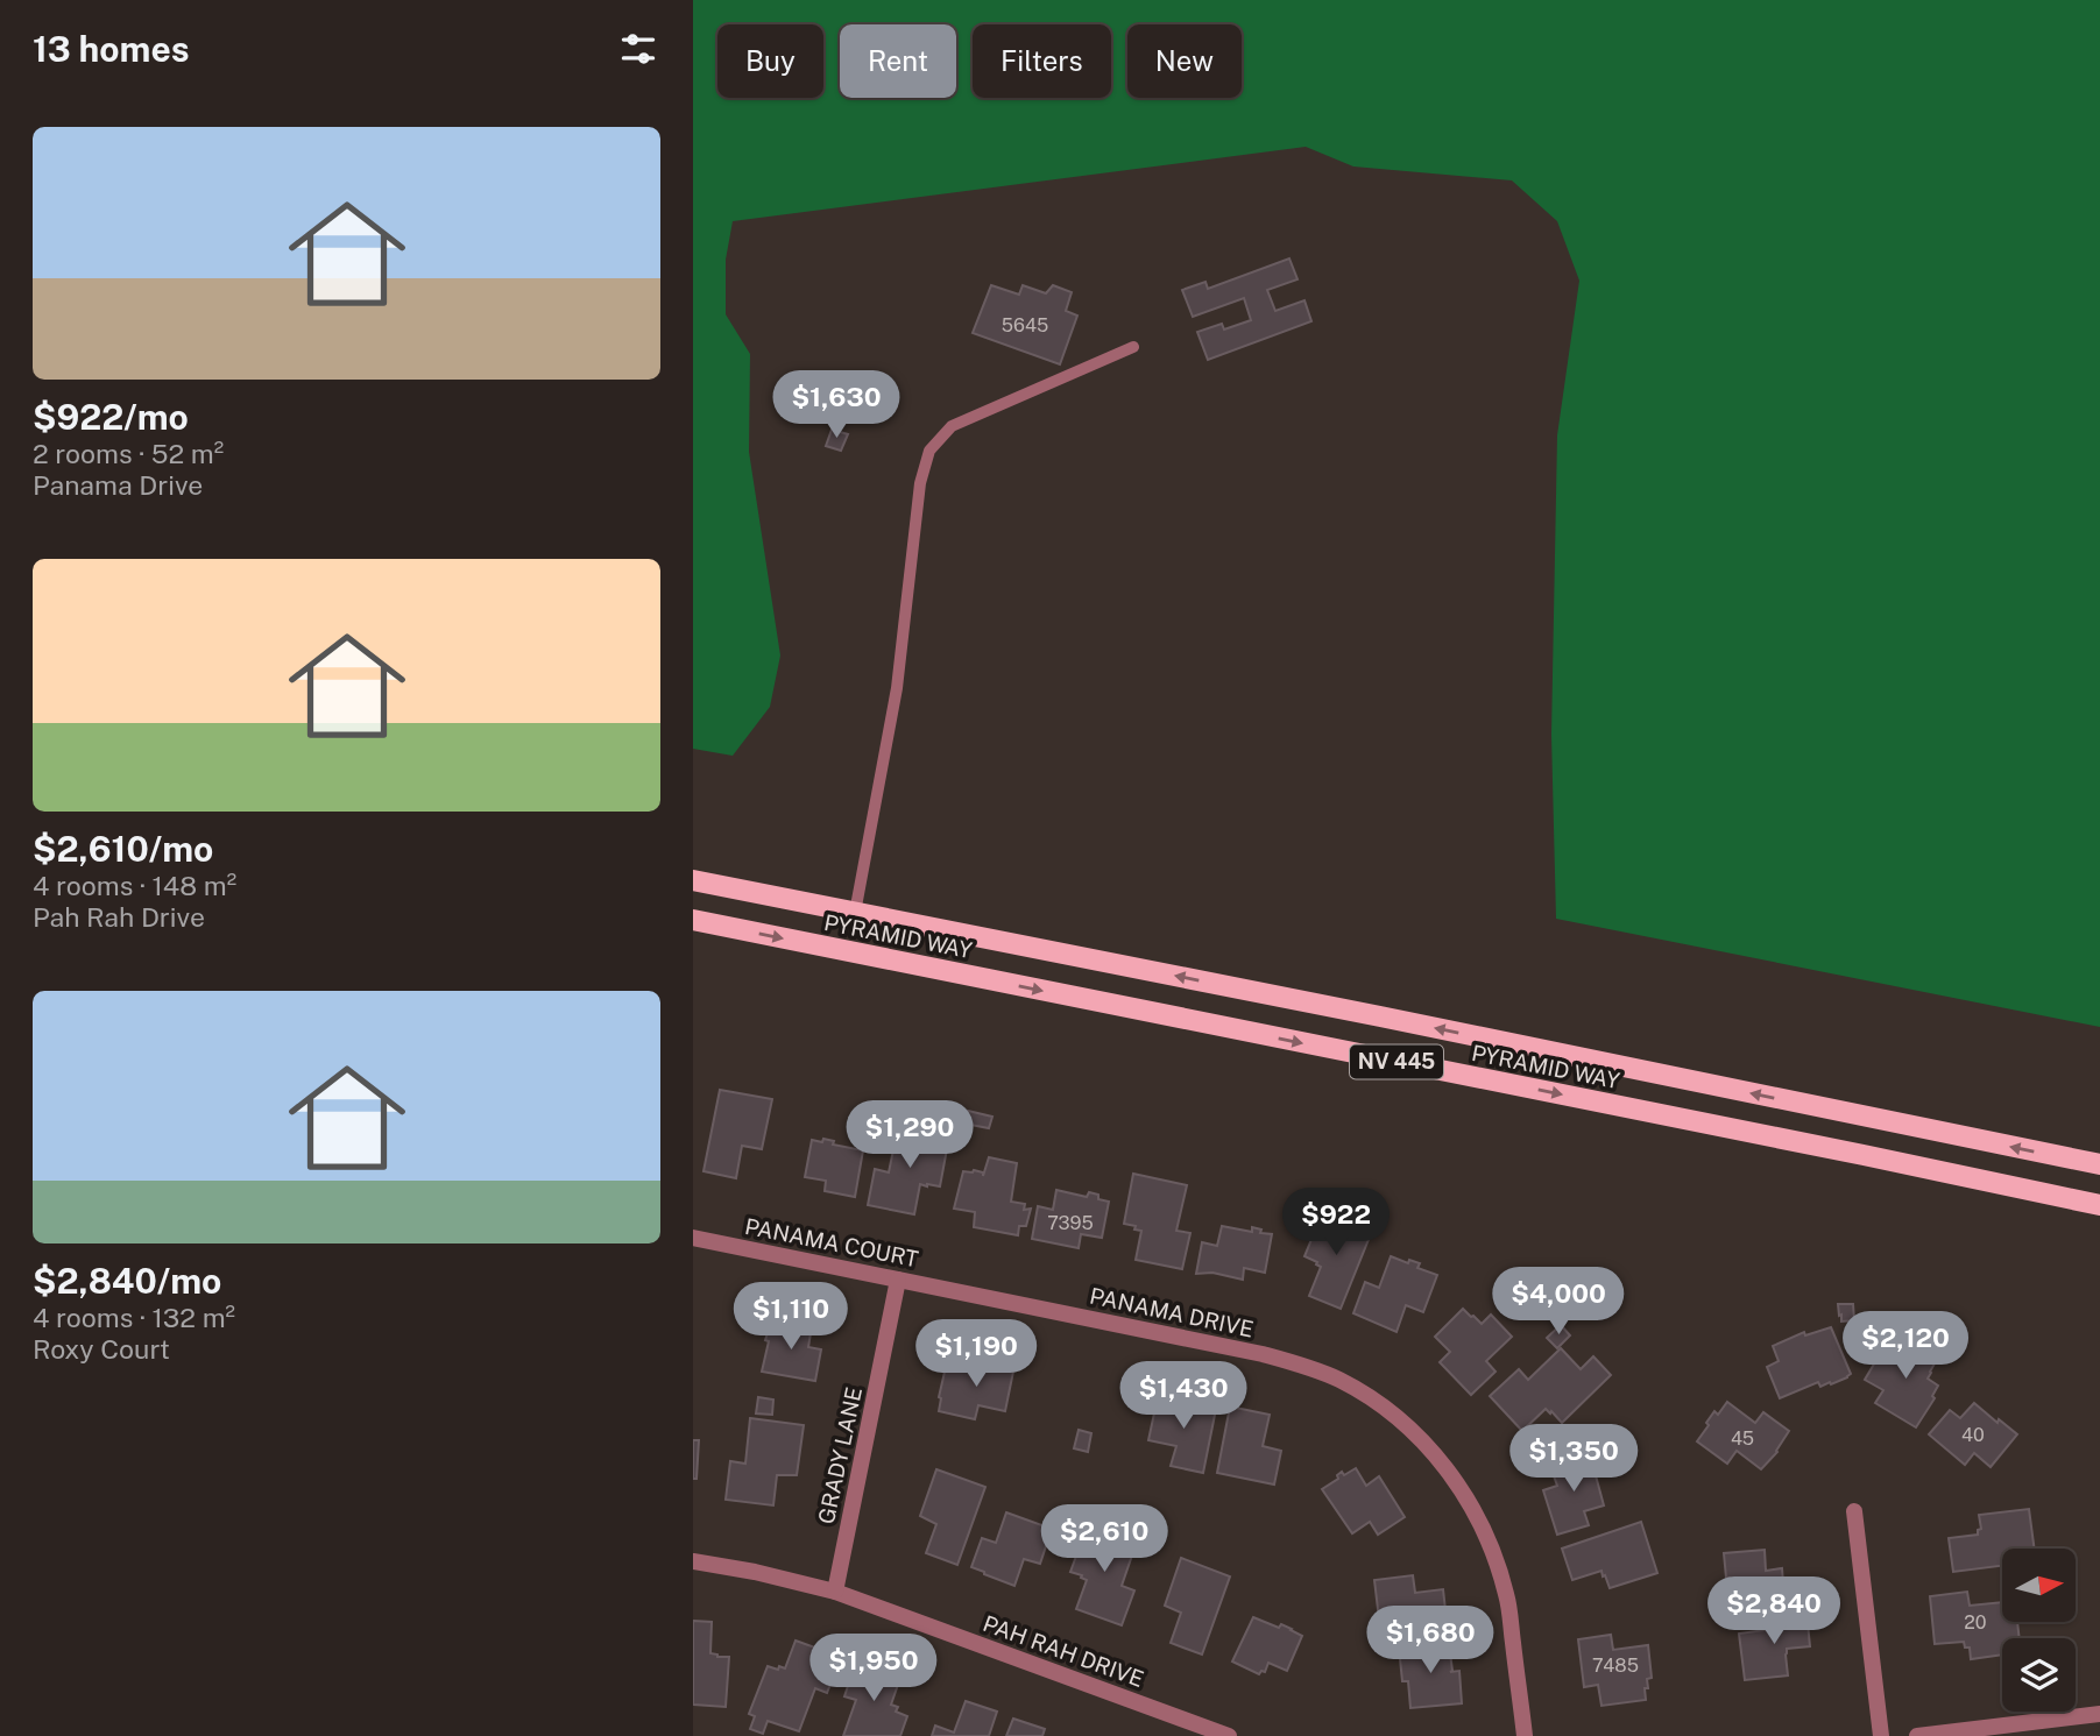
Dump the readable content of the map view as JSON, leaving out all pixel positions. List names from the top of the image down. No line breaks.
{"streets":{"main road":["PYRAMID WAY","NV 445"],"street":["PANAMA COURT","PANAMA DRIVE","GRADY LANE","PAH RAH DRIVE"]},"crossings":[["PANAMA COURT","PANAMA DRIVE"],["PANAMA COURT","GRADY LANE"],["GRADY LANE","PAH RAH DRIVE"]],"house_numbers":["5645","7395","40","45","20","7485"],"north":"right","page":{"heading":"13 homes","chip":["Buy","Rent","Filters","New"],"list":[{"name":"$922/mo","note":"2 rooms · 52 m² · Panama Drive"},{"name":"$2,610/mo","note":"4 rooms · 148 m² · Pah Rah Drive"},{"name":"$2,840/mo","note":"4 rooms · 132 m² · Roxy Court"}],"price":["$1,630","$1,290","$922","$4,000","$1,110","$2,120","$1,190","$1,430","$1,350","$2,610","$2,840","$1,680","$1,950"]}}
